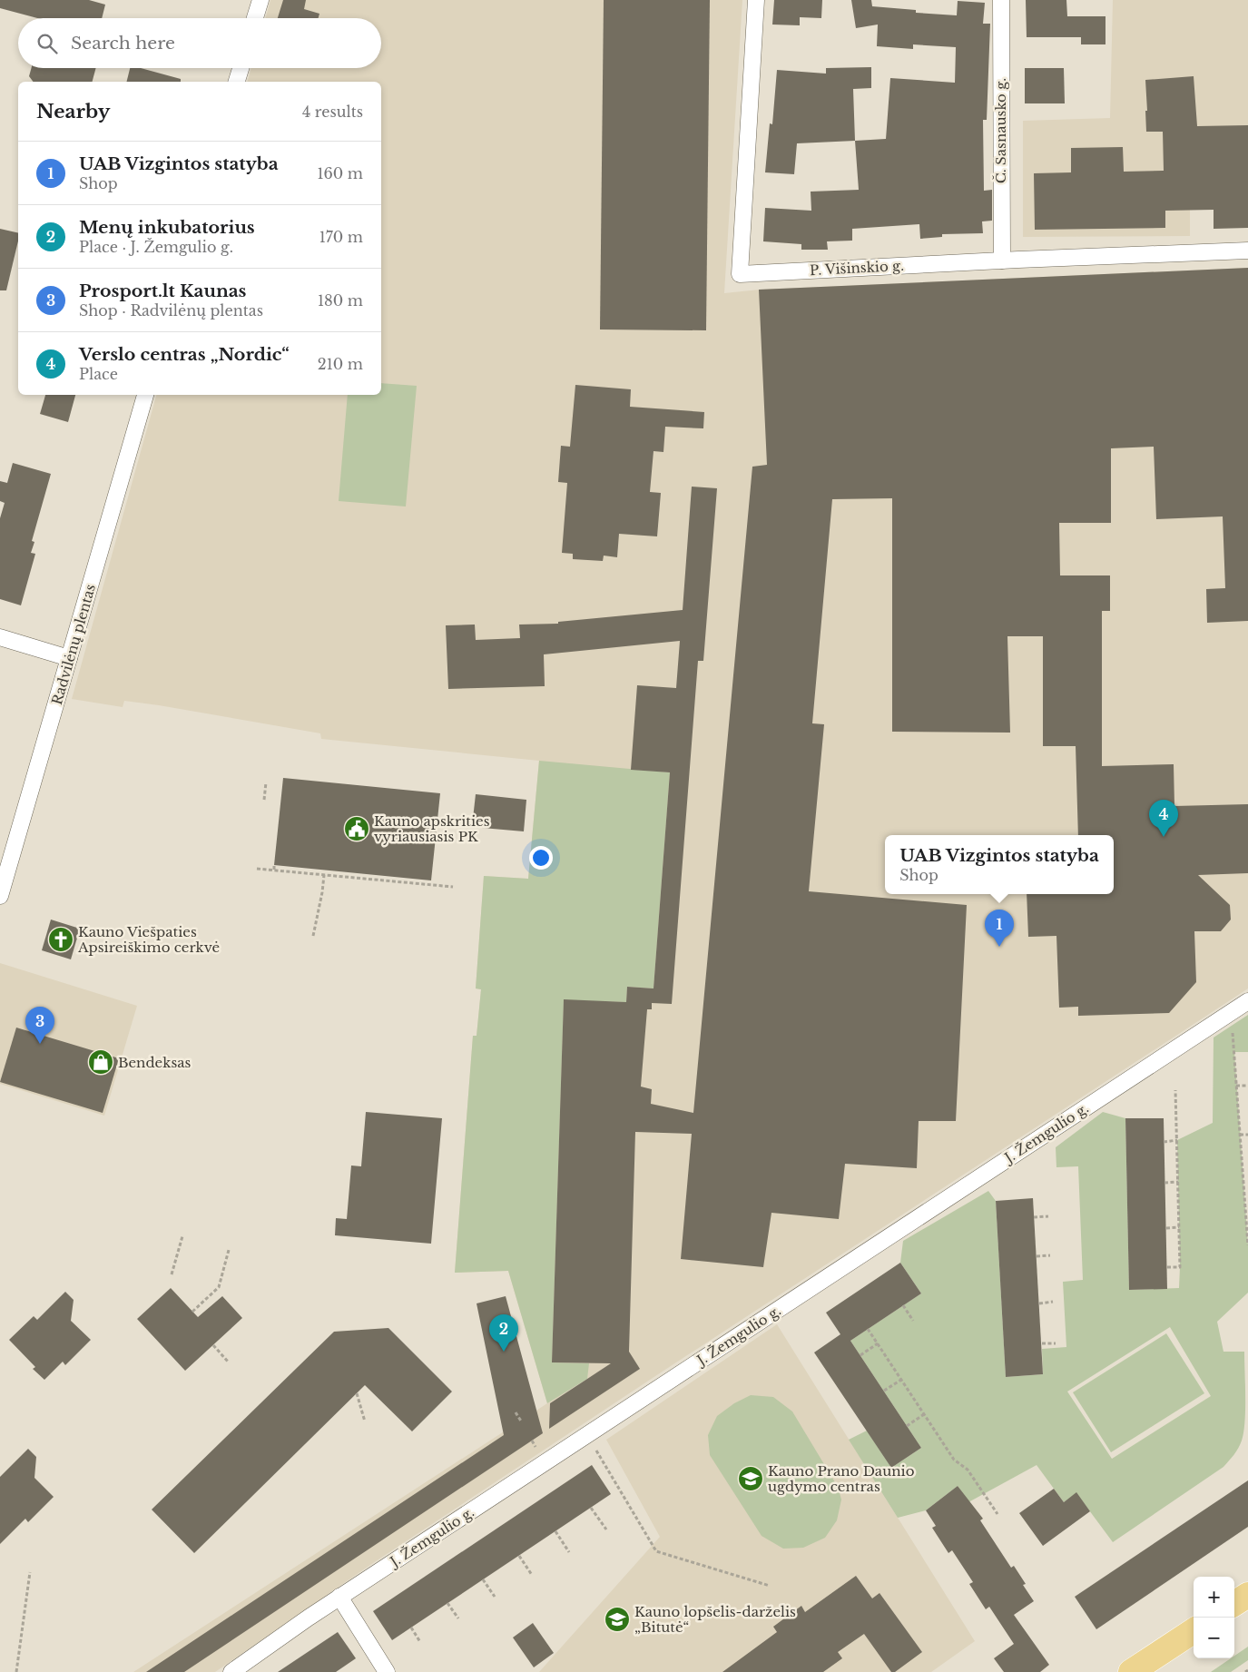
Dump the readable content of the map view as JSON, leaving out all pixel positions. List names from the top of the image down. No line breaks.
{"streets":{"street":["Č. Sasnausko g.","P. Višinskio g.","Radvilėnų plentas","J. Žemgulio g."]},"crossings":[["Č. Sasnausko g.","P. Višinskio g."]],"places":{"public building":["Kauno apskrities vyriausiasis PK"],"church":["Kauno Viešpaties Apsireiškimo cerkvė"],"shop":["Bendeksas"],"school or university":["Kauno Prano Daunio ugdymo centras","Kauno lopšelis-darželis „Bitutė“"]},"page":{"search":"Search here","heading":["Nearby","4 results"],"list":[{"mark":"1","name":"UAB Vizgintos statyba","note":"Shop","value":"160 m"},{"mark":"2","name":"Menų inkubatorius","note":"Place · J. Žemgulio g.","value":"170 m"},{"mark":"3","name":"Prosport.lt Kaunas","note":"Shop · Radvilėnų plentas","value":"180 m"},{"mark":"4","name":"Verslo centras „Nordic“","note":"Place","value":"210 m"}],"pins":["4","1","3","2"],"popup":["UAB Vizgintos statyba","Shop"],"map_buttons":["+","−"]}}
